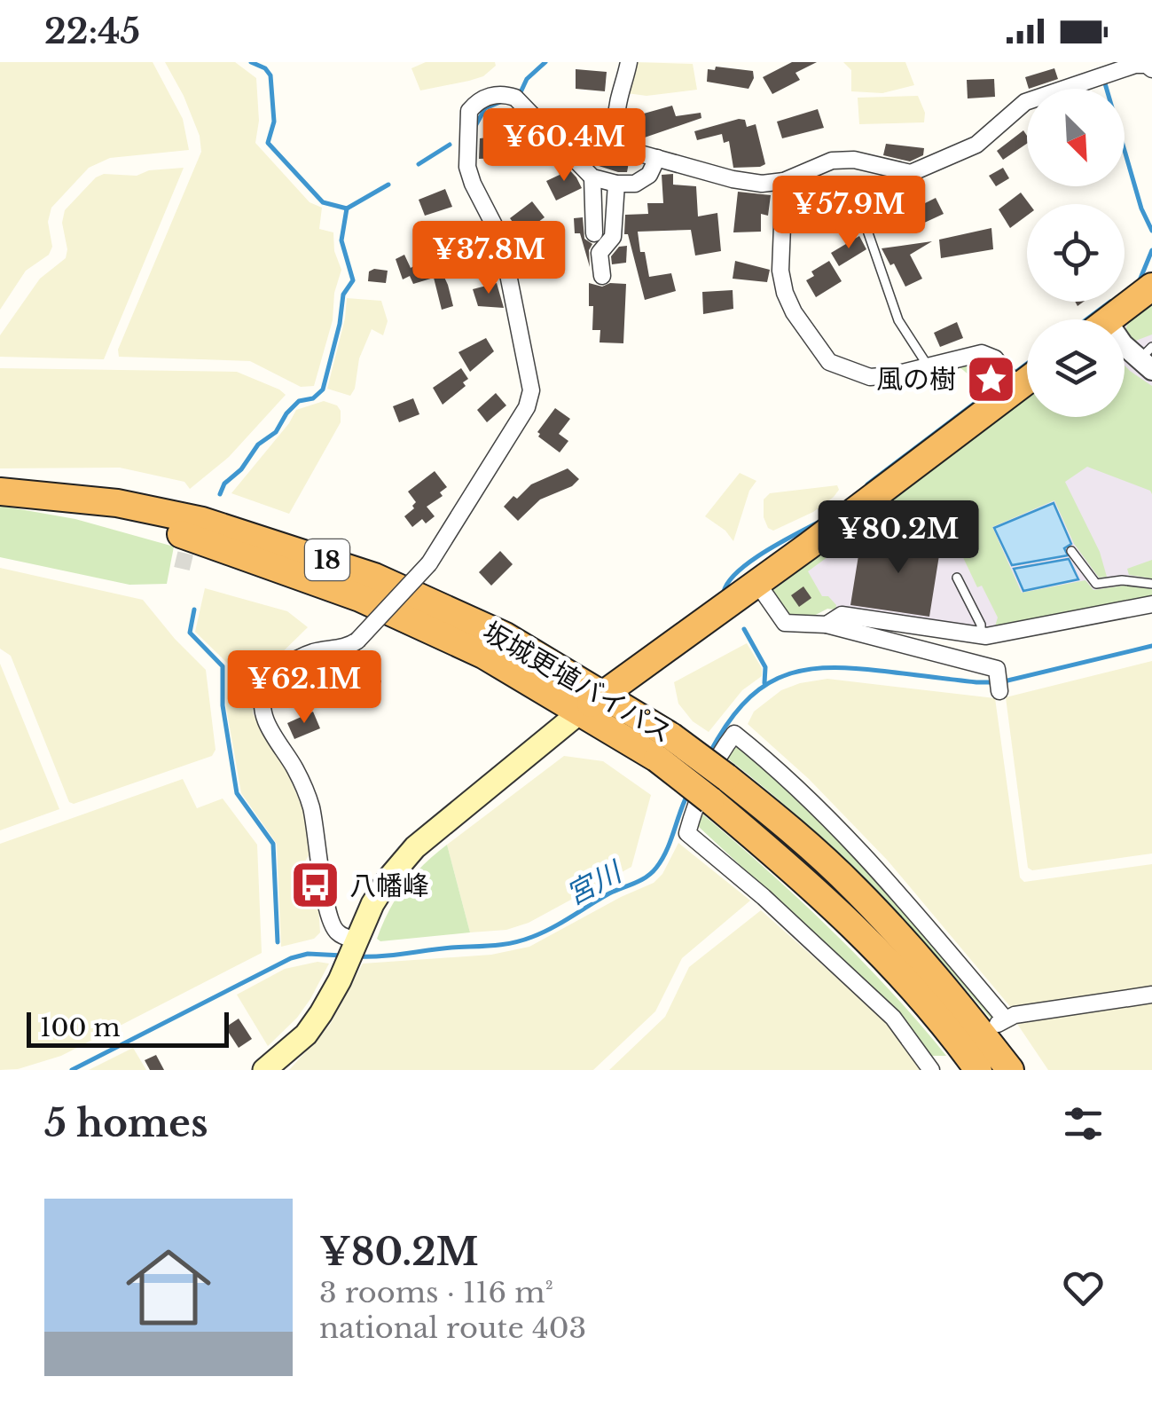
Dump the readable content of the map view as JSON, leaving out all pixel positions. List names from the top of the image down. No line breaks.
{"streets":{"highway":["18","坂城更埴バイパス"]},"water":["宮川"],"places":{"place":["風の樹"],"bus stop":["八幡峰"]},"scale_bar":"100 m","north":"bottom right","page":{"status":"22:45","price":["¥60.4M","¥57.9M","¥37.8M","¥80.2M","¥62.1M"],"scale":"100 m","heading":"5 homes","list":[{"name":"¥80.2M","note":"3 rooms · 116 m² · national route 403"}]}}
